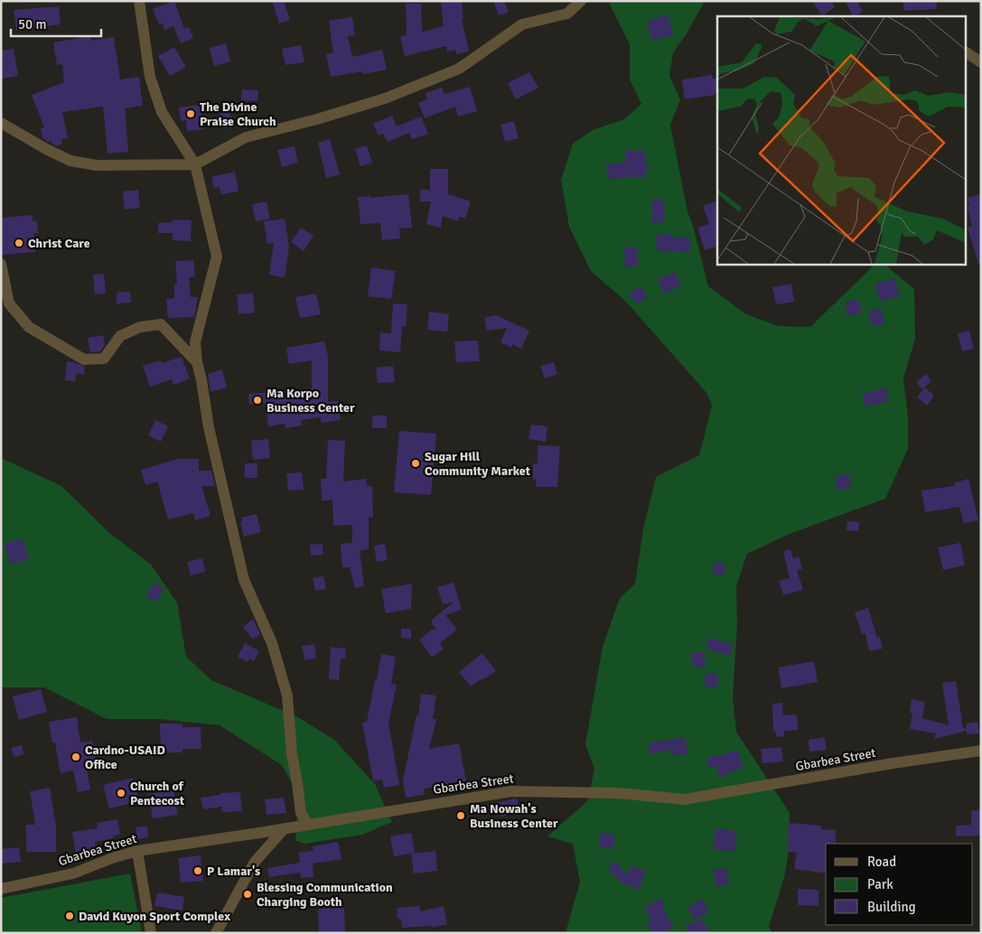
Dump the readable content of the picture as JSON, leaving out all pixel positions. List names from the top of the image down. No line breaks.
{"streets":{"street":["Gbarbea Street"]},"places":["The Divine Praise Church","Christ Care","Ma Korpo Business Center","Sugar Hill Community Market","Cardno-USAID Office","Church of Pentecost","Ma Nowah's Business Center","P Lamar's","Blessing Communication Charging Booth","David Kuyon Sport Complex"],"legend":["Road","Park","Building"],"scale_bar":"50 m"}
